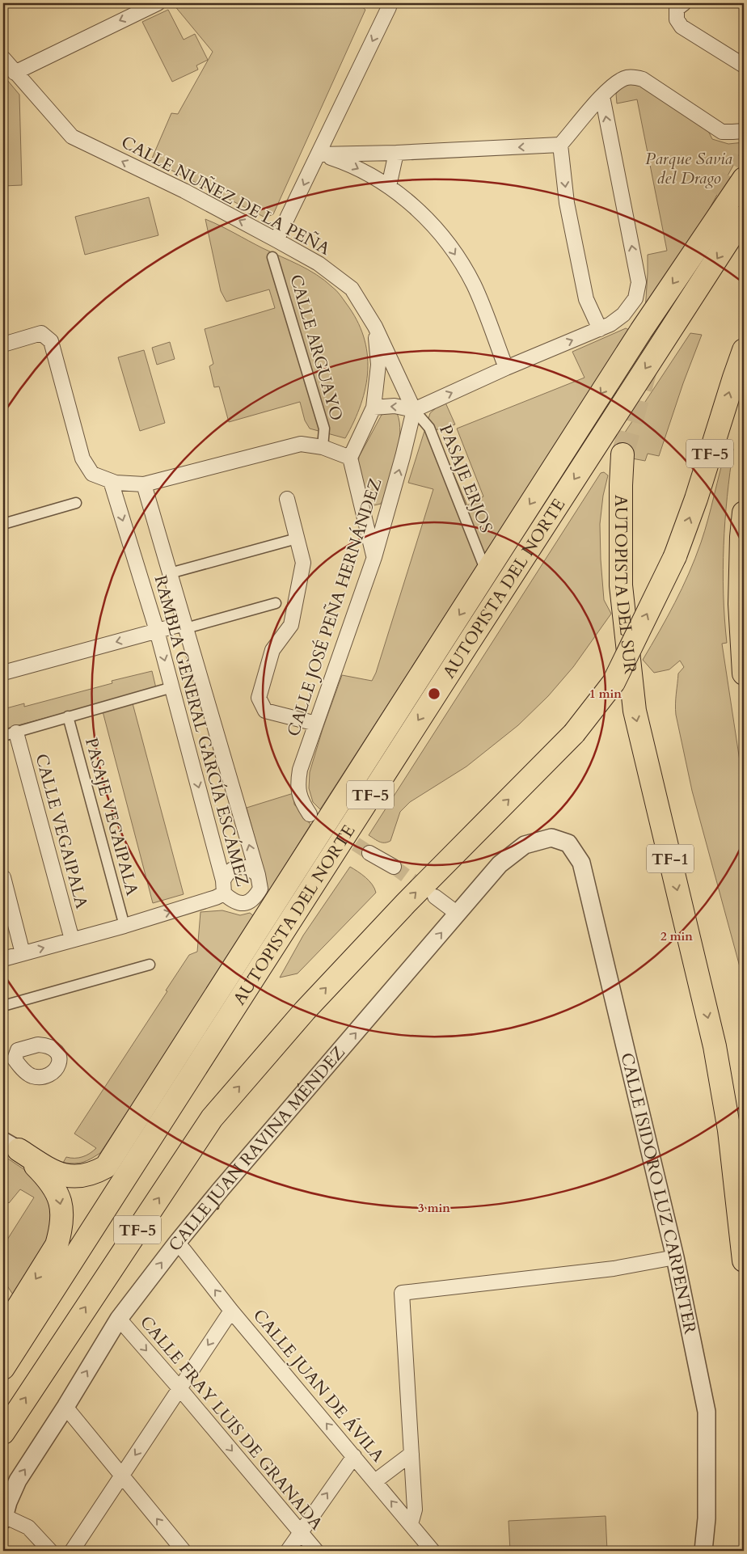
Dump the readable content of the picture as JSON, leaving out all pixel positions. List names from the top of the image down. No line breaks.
{"streets":{"highway":["TF-5","AUTOPISTA DEL SUR","AUTOPISTA DEL NORTE","TF-1"],"street":["CALLE NUÑEZ DE LA PEÑA","CALLE ARGUAYO","PASAJE ERJOS","CALLE JOSÉ PEÑA HERNÁNDEZ","RAMBLA GENERAL GARCÍA ESCÁMEZ","PASAJE VEGAIPALA","CALLE VEGAIPALA","CALLE JUAN RAVINA MÉNDEZ","CALLE ISIDORO LUZ CARPENTER","CALLE JUAN DE ÁVILA","CALLE FRAY LUIS DE GRANADA"]},"crossings":[["CALLE NUÑEZ DE LA PEÑA","PASAJE ERJOS"],["CALLE NUÑEZ DE LA PEÑA","CALLE JOSÉ PEÑA HERNÁNDEZ"],["PASAJE ERJOS","CALLE JOSÉ PEÑA HERNÁNDEZ"],["CALLE JUAN RAVINA MÉNDEZ","CALLE ISIDORO LUZ CARPENTER"],["CALLE JUAN RAVINA MÉNDEZ","CALLE JUAN DE ÁVILA"],["CALLE JUAN RAVINA MÉNDEZ","CALLE FRAY LUIS DE GRANADA"]],"one_way":["CALLE NUÑEZ DE LA PEÑA","AUTOPISTA DEL SUR","CALLE JUAN DE ÁVILA"],"parks":["Parque Savia del Drago"],"rings":["1 min","2 min","3 min"]}
